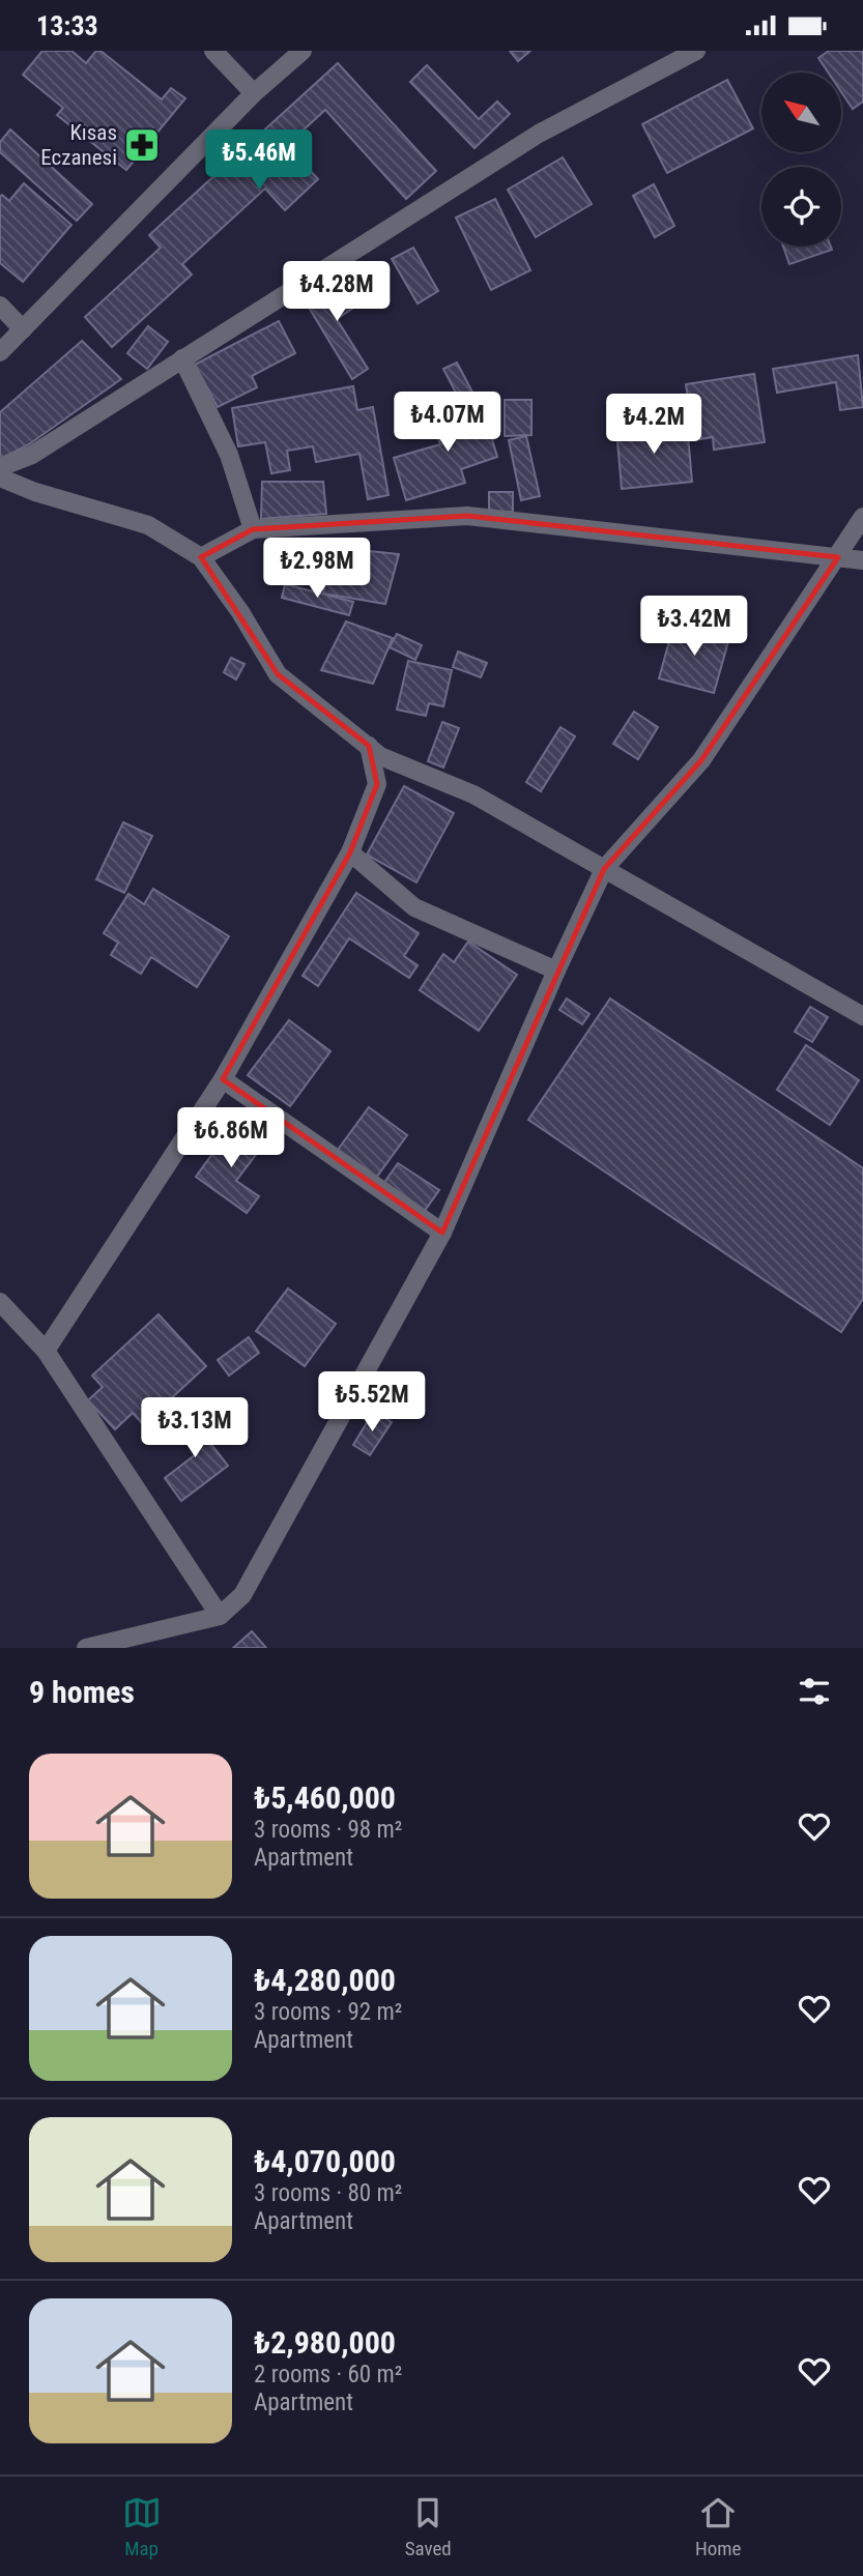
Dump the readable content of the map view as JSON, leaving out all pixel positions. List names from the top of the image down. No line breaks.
{"places":{"pharmacy":["Kısas Eczanesi"]},"north":"top left","page":{"status":"13:33","price":["₺5.46M","₺4.28M","₺4.07M","₺4.2M","₺2.98M","₺3.42M","₺6.86M","₺5.52M","₺3.13M"],"heading":"9 homes","list":[{"name":"₺5,460,000","note":"3 rooms · 98 m² · Apartment"},{"name":"₺4,280,000","note":"3 rooms · 92 m² · Apartment"},{"name":"₺4,070,000","note":"3 rooms · 80 m² · Apartment"},{"name":"₺2,980,000","note":"2 rooms · 60 m² · Apartment"}],"tabs":["Map","Saved","Home"]}}
